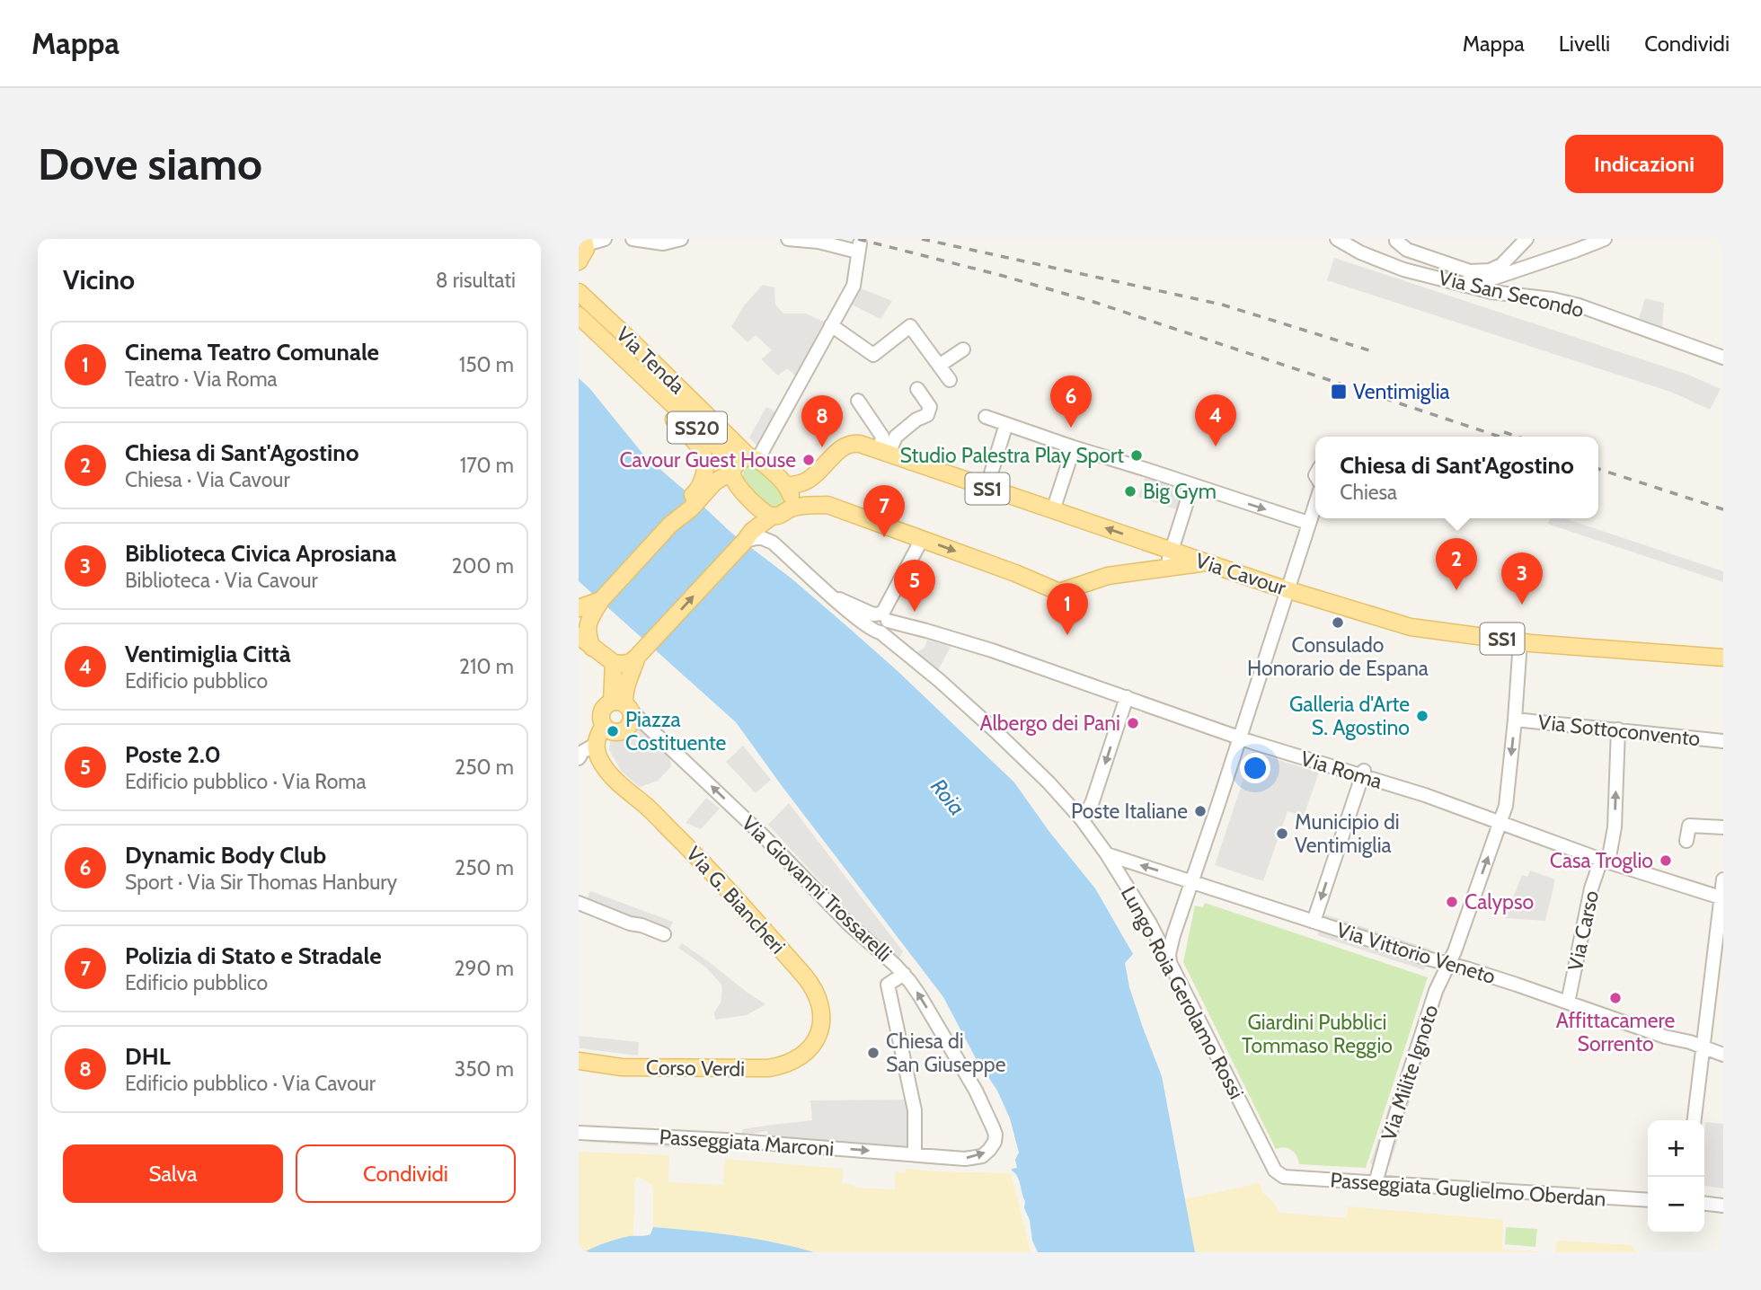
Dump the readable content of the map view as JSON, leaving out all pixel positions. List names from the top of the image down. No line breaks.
{"streets":{"main road":["Via Tenda","SS20","SS1","Via Cavour","Via G. Biancheri","Corso Verdi"],"street":["Via San Secondo","Via Sottoconvento","Via Roma","Via Giovanni Trossarelli","Via Carso","Via Vittorio Veneto","Lungo Roia Gerolamo Rossi","Via Milite Ignoto","Passeggiata Marconi","Passeggiata Guglielmo Oberdan"]},"crossings":[["Via Tenda","SS20"],["Via Cavour","Via Milite Ignoto"],["Via Sottoconvento","Via Carso"],["Via Sottoconvento","Via Milite Ignoto"],["Via Roma","Via Carso"],["Via Roma","Lungo Roia Gerolamo Rossi"],["Via Roma","Via Milite Ignoto"],["Via Giovanni Trossarelli","Passeggiata Marconi"],["Via G. Biancheri","Corso Verdi"],["Via Carso","Via Vittorio Veneto"],["Via Vittorio Veneto","Lungo Roia Gerolamo Rossi"],["Via Vittorio Veneto","Via Milite Ignoto"],["Lungo Roia Gerolamo Rossi","Passeggiata Guglielmo Oberdan"],["Via Milite Ignoto","Passeggiata Guglielmo Oberdan"]],"one_way":["Via Giovanni Trossarelli","Via Carso","Passeggiata Marconi"],"water":["Roia"],"parks":["Giardini Pubblici Tommaso Reggio"],"places":{"transit":["Ventimiglia"],"other":["Studio Palestra Play Sport","Cavour Guest House","Big Gym","Consulado Honorario de Espana","Galleria d'Arte S. Agostino","Albergo dei Pani","Piazza Costituente","Poste Italiane","Municipio di Ventimiglia","Casa Troglio","Calypso","Affittacamere Sorrento","Chiesa di San Giuseppe"]},"page":{"header":"Mappa","nav":["Mappa","Livelli","Condividi"],"buttons":["Indicazioni",["Salva","Condividi"]],"title":"Dove siamo","heading":["Vicino","8 risultati"],"list":[{"mark":"1","name":"Cinema Teatro Comunale","note":"Teatro · Via Roma","value":"150 m"},{"mark":"2","name":"Chiesa di Sant'Agostino","note":"Chiesa · Via Cavour","value":"170 m"},{"mark":"3","name":"Biblioteca Civica Aprosiana","note":"Biblioteca · Via Cavour","value":"200 m"},{"mark":"4","name":"Ventimiglia Città","note":"Edificio pubblico","value":"210 m"},{"mark":"5","name":"Poste 2.0","note":"Edificio pubblico · Via Roma","value":"250 m"},{"mark":"6","name":"Dynamic Body Club","note":"Sport · Via Sir Thomas Hanbury","value":"250 m"},{"mark":"7","name":"Polizia di Stato e Stradale","note":"Edificio pubblico","value":"290 m"},{"mark":"8","name":"DHL","note":"Edificio pubblico · Via Cavour","value":"350 m"}],"pins":["6","4","8","7","2","3","5","1"],"popup":["Chiesa di Sant'Agostino","Chiesa"],"map_buttons":["+","−"]}}
